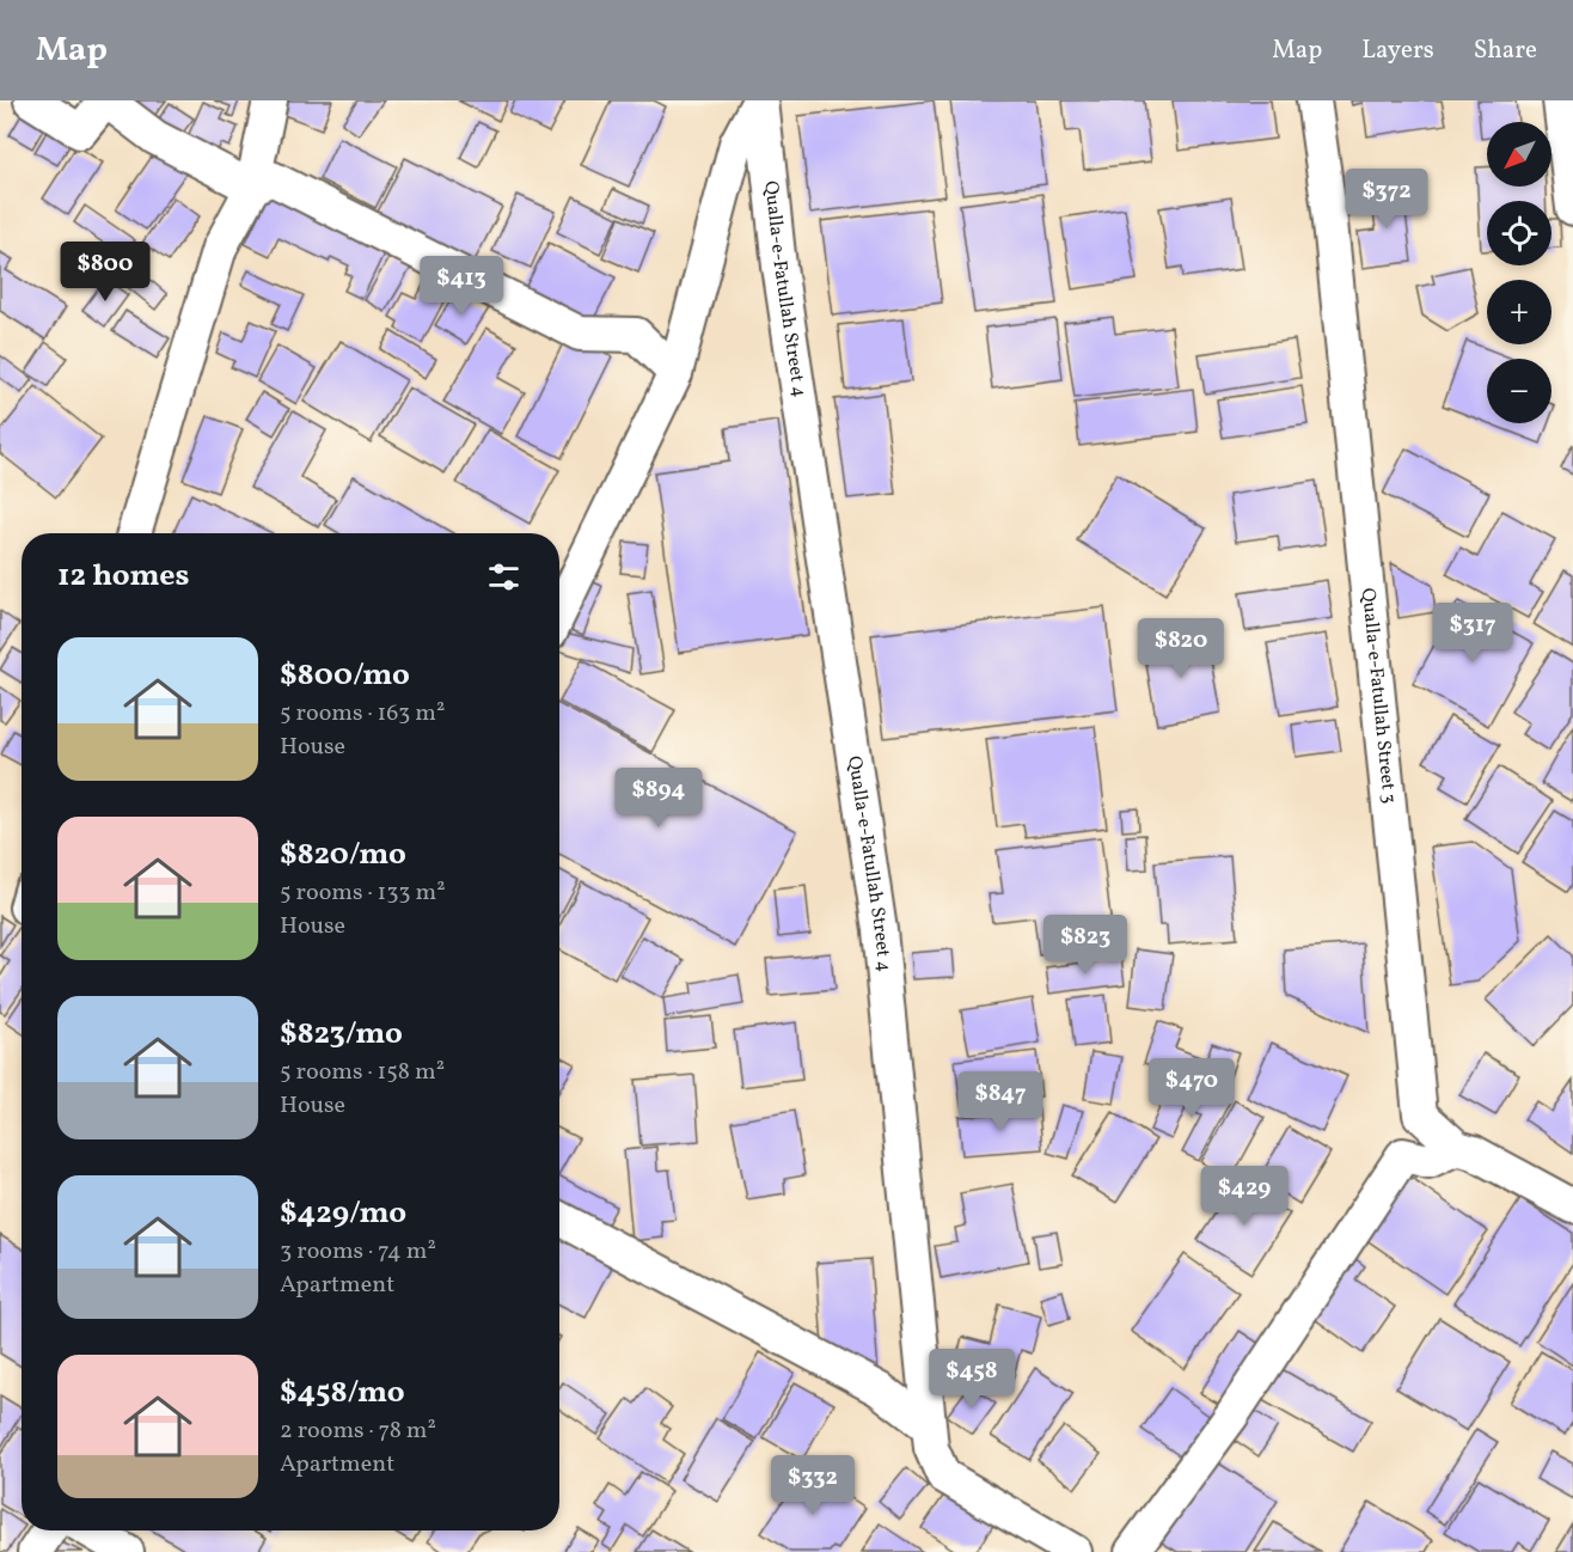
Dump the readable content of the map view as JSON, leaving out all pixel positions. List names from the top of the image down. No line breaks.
{"streets":{"street":["Qualla-e-Fatullah Street 4","Qualla-e-Fatullah Street 3"]},"north":"bottom left","page":{"header":"Map","nav":["Map","Layers","Share"],"map_buttons":["+","−"],"price":["$372","$800","$413","$317","$820","$894","$823","$470","$847","$429","$458","$332"],"heading":"12 homes","list":[{"name":"$800/mo","note":"5 rooms · 163 m² · House"},{"name":"$820/mo","note":"5 rooms · 133 m² · House"},{"name":"$823/mo","note":"5 rooms · 158 m² · House"},{"name":"$429/mo","note":"3 rooms · 74 m² · Apartment"},{"name":"$458/mo","note":"2 rooms · 78 m² · Apartment"}]}}
